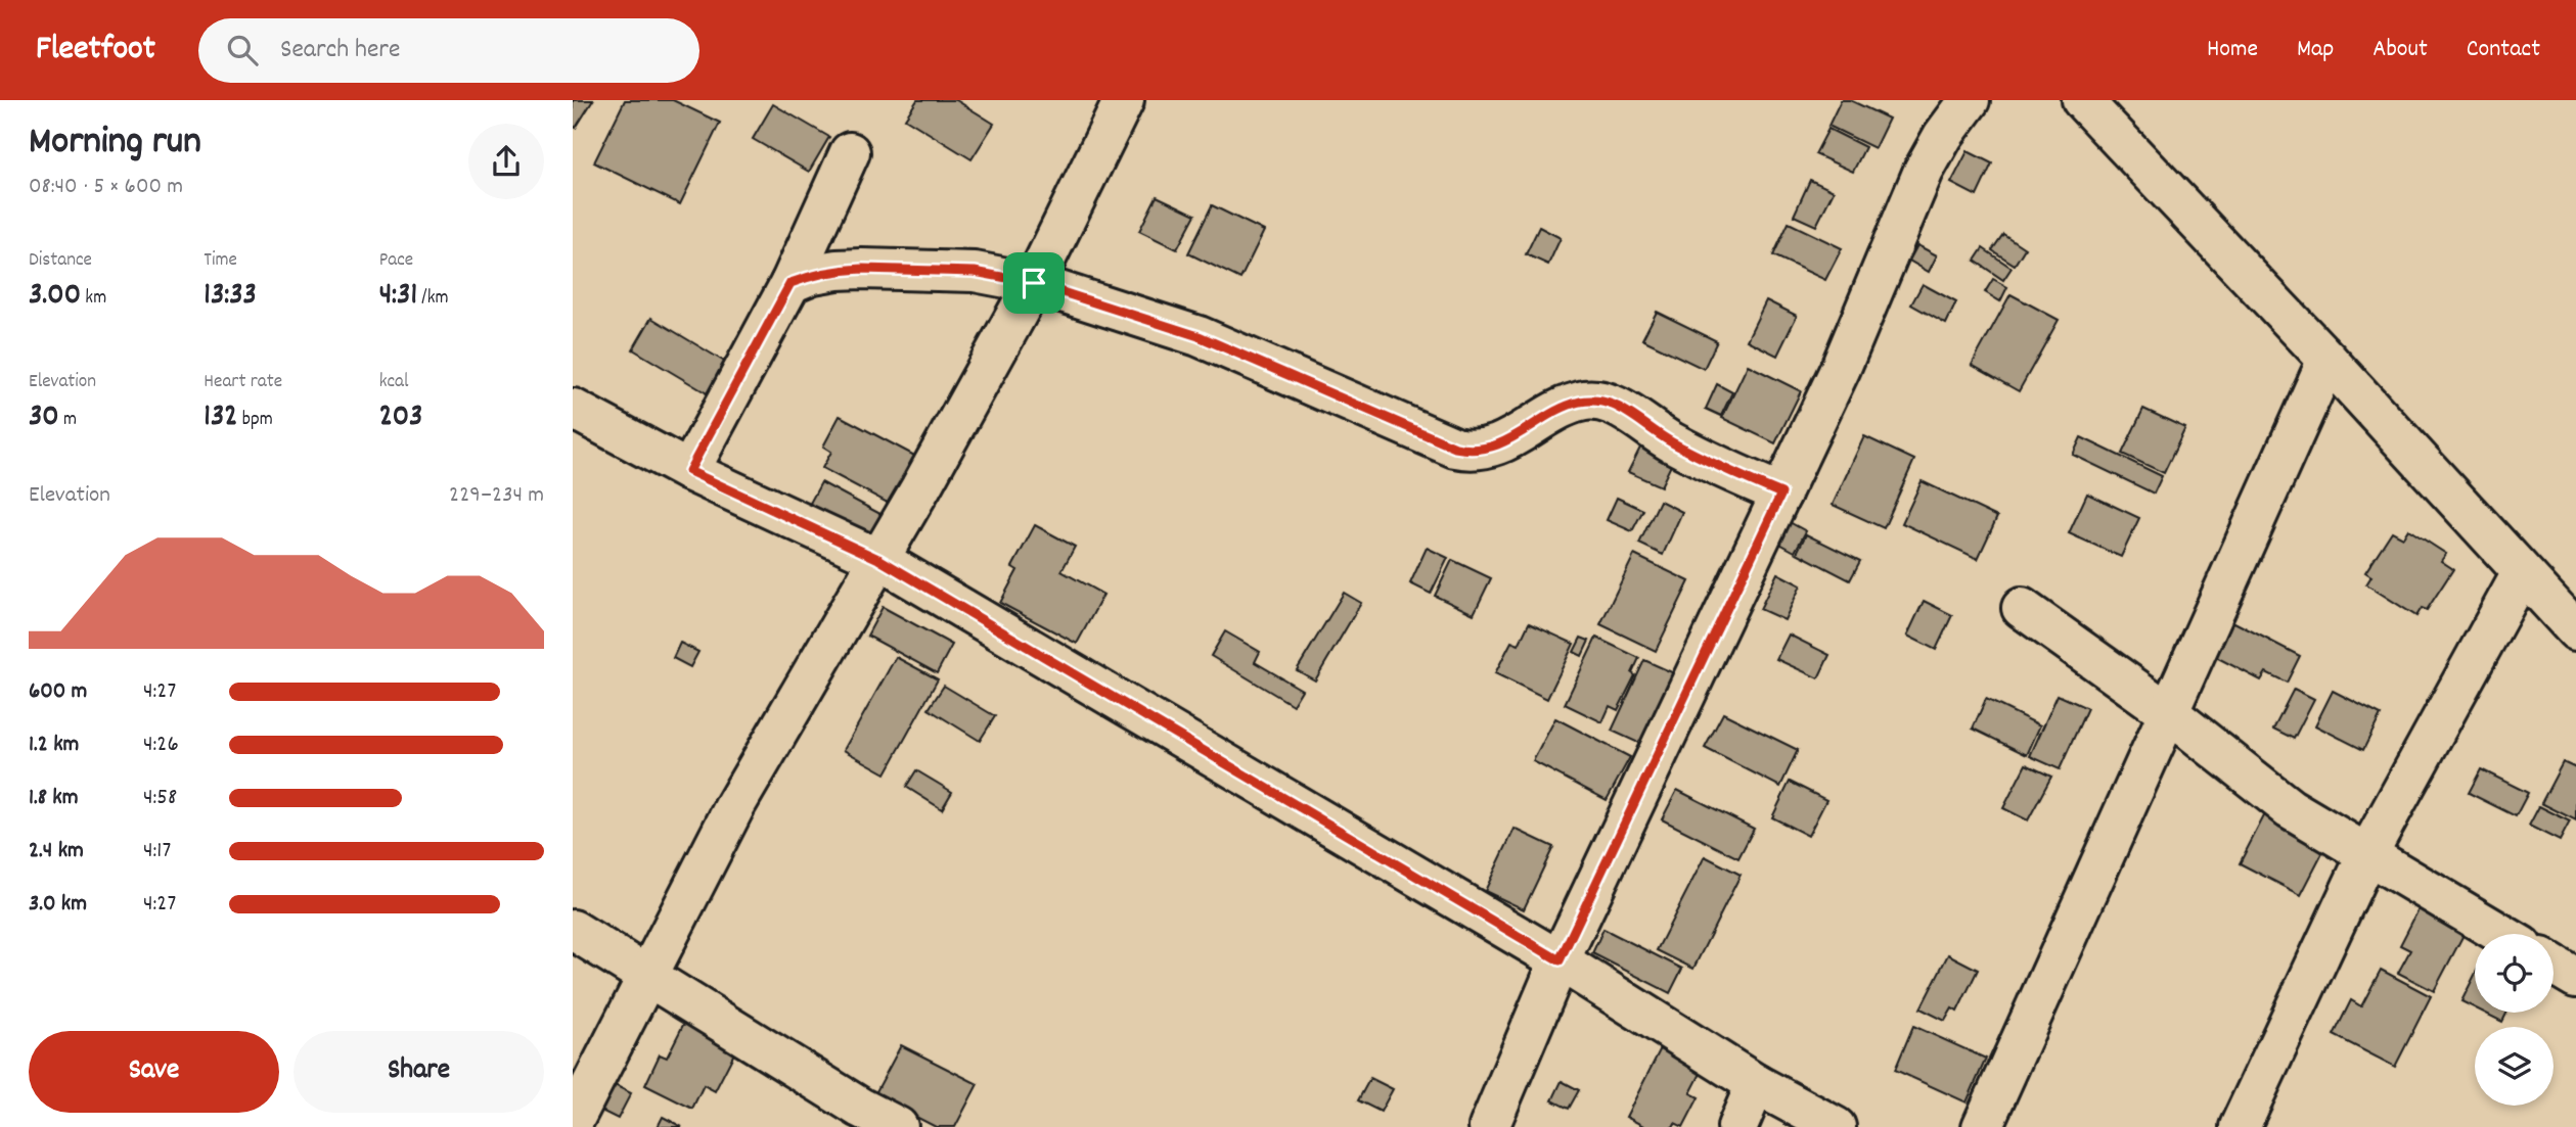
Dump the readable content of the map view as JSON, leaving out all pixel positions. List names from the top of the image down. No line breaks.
{"page":{"header":"Fleetfoot","search":"Search here","nav":["Home","Map","About","Contact"],"heading":["Morning run","08:40 · 5 × 600 m"],"stats":[["Distance","3.00 km"],["Time","13:33"],["Pace","4:31 /km"],["Elevation","30 m"],["Heart rate","132 bpm"],["kcal","203"]],"chart":["Elevation","229–234 m"],"list":[{"name":"600 m","note":"4:27"},{"name":"1.2 km","note":"4:26"},{"name":"1.8 km","note":"4:58"},{"name":"2.4 km","note":"4:17"},{"name":"3.0 km","note":"4:27"}],"buttons":["Save","Share"]}}
